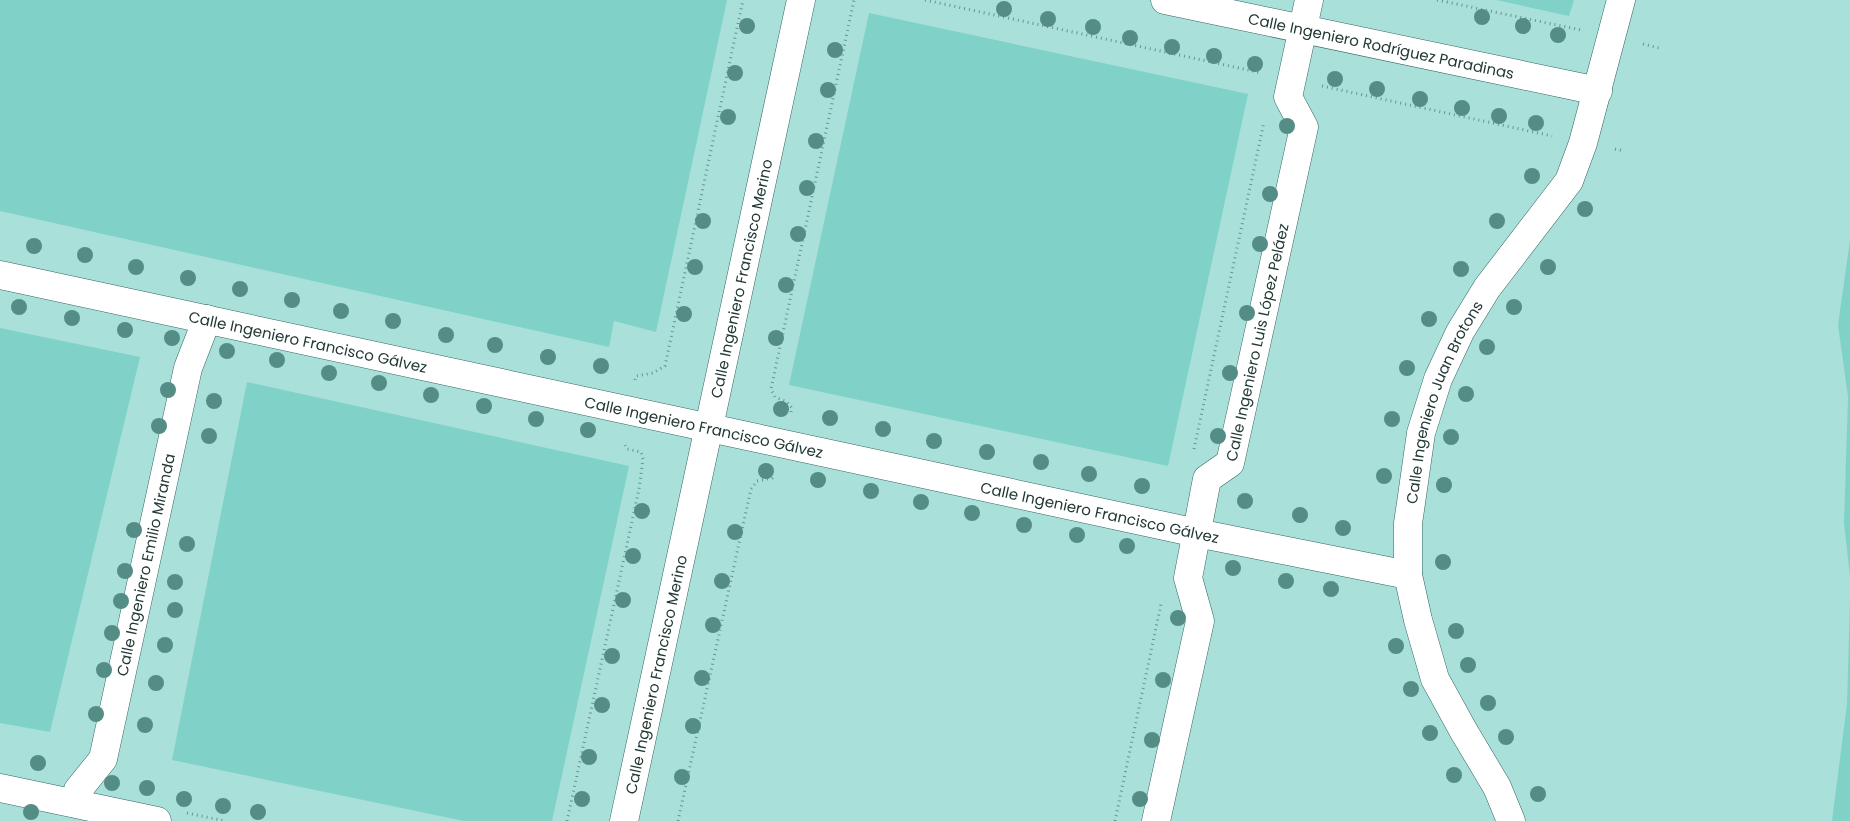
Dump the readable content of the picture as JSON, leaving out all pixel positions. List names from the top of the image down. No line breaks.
{"streets":{"street":["Calle Ingeniero Rodríguez Paradinas","Calle Ingeniero Francisco Merino","Calle Ingeniero Luis López Peláez","Calle Ingeniero Francisco Gálvez","Calle Ingeniero Juan Brotons","Calle Ingeniero Emilio Miranda"]},"crossings":[["Calle Ingeniero Rodríguez Paradinas","Calle Ingeniero Luis López Peláez"],["Calle Ingeniero Rodríguez Paradinas","Calle Ingeniero Juan Brotons"],["Calle Ingeniero Francisco Merino","Calle Ingeniero Francisco Gálvez"],["Calle Ingeniero Luis López Peláez","Calle Ingeniero Francisco Gálvez"],["Calle Ingeniero Francisco Gálvez","Calle Ingeniero Juan Brotons"],["Calle Ingeniero Francisco Gálvez","Calle Ingeniero Emilio Miranda"]]}
